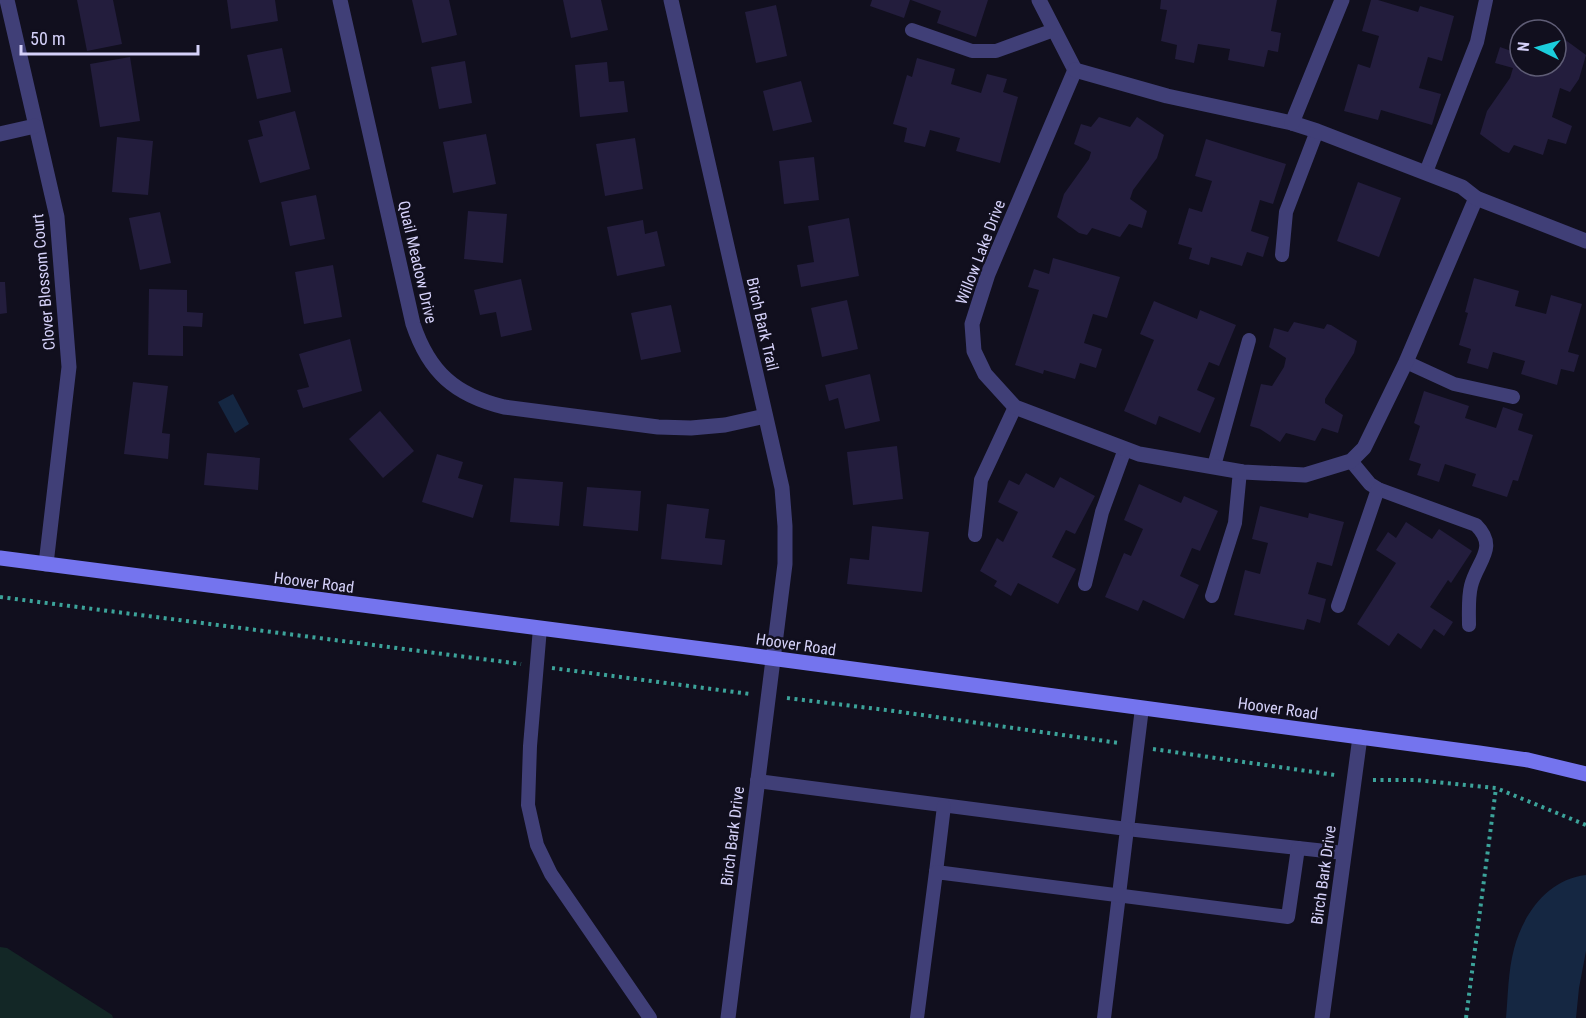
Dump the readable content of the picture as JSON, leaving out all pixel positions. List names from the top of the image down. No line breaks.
{"streets":{"main road":["Hoover Road"],"street":["Willow Lake Drive","Quail Meadow Drive","Clover Blossom Court","Birch Bark Trail","Birch Bark Drive"]},"crossings":[["Quail Meadow Drive","Birch Bark Trail"],["Clover Blossom Court","Hoover Road"],["Birch Bark Trail","Hoover Road"],["Birch Bark Trail","Birch Bark Drive"],["Hoover Road","Birch Bark Drive"]],"scale_bar":"50 m","north":"left"}
